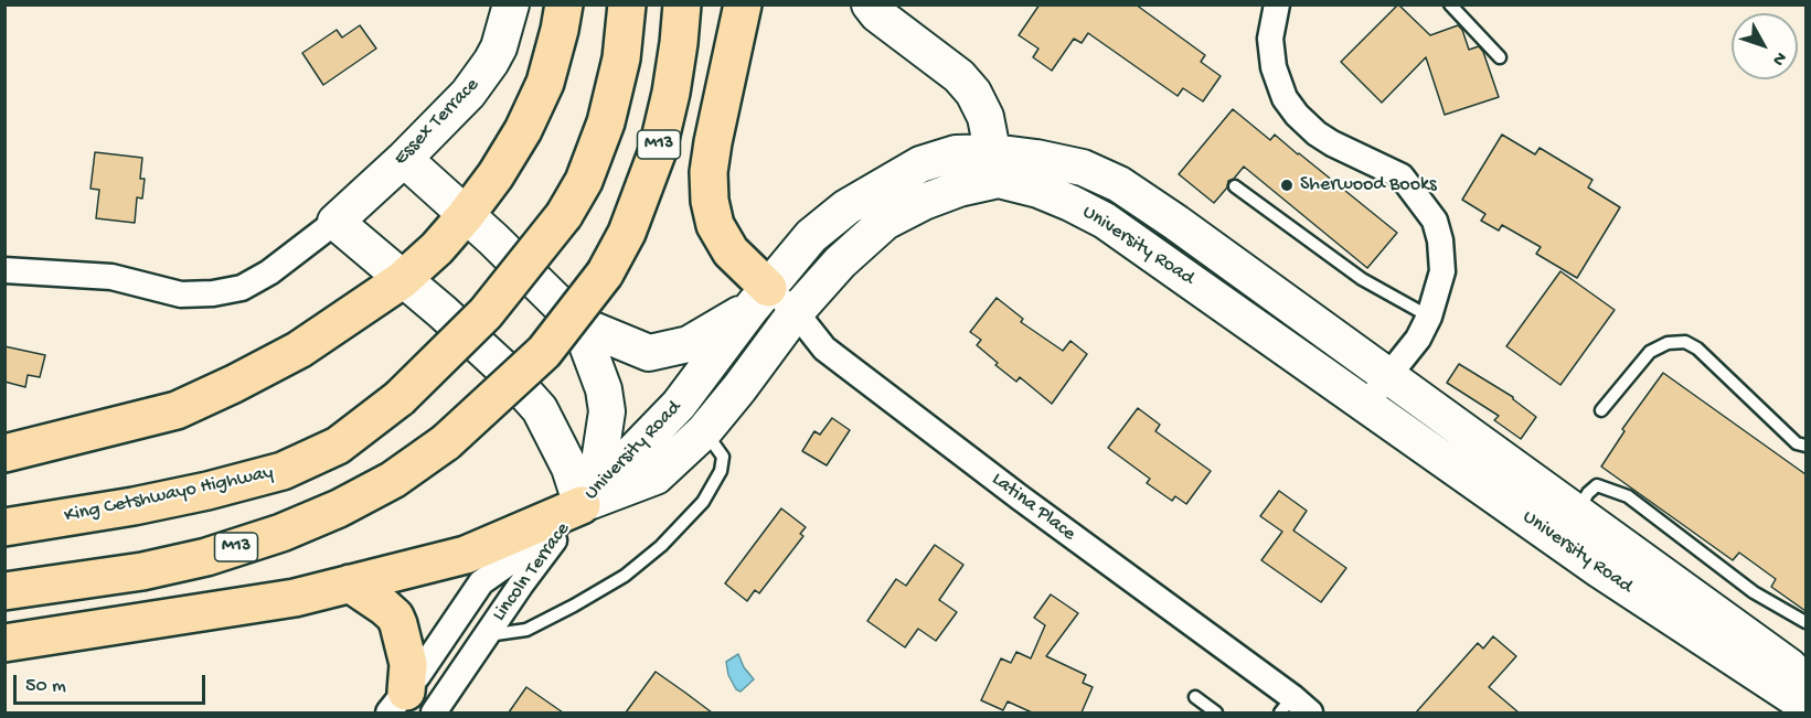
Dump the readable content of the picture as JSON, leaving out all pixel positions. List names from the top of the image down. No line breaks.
{"streets":{"highway":["M13","King Cetshwayo Highway"],"street":["Essex Terrace","University Road","Latina Place","Lincoln Terrace"]},"crossings":[["University Road","Latina Place"],["University Road","Lincoln Terrace"]],"places":["Sherwood Books"],"scale_bar":"50 m","north":"bottom right"}
